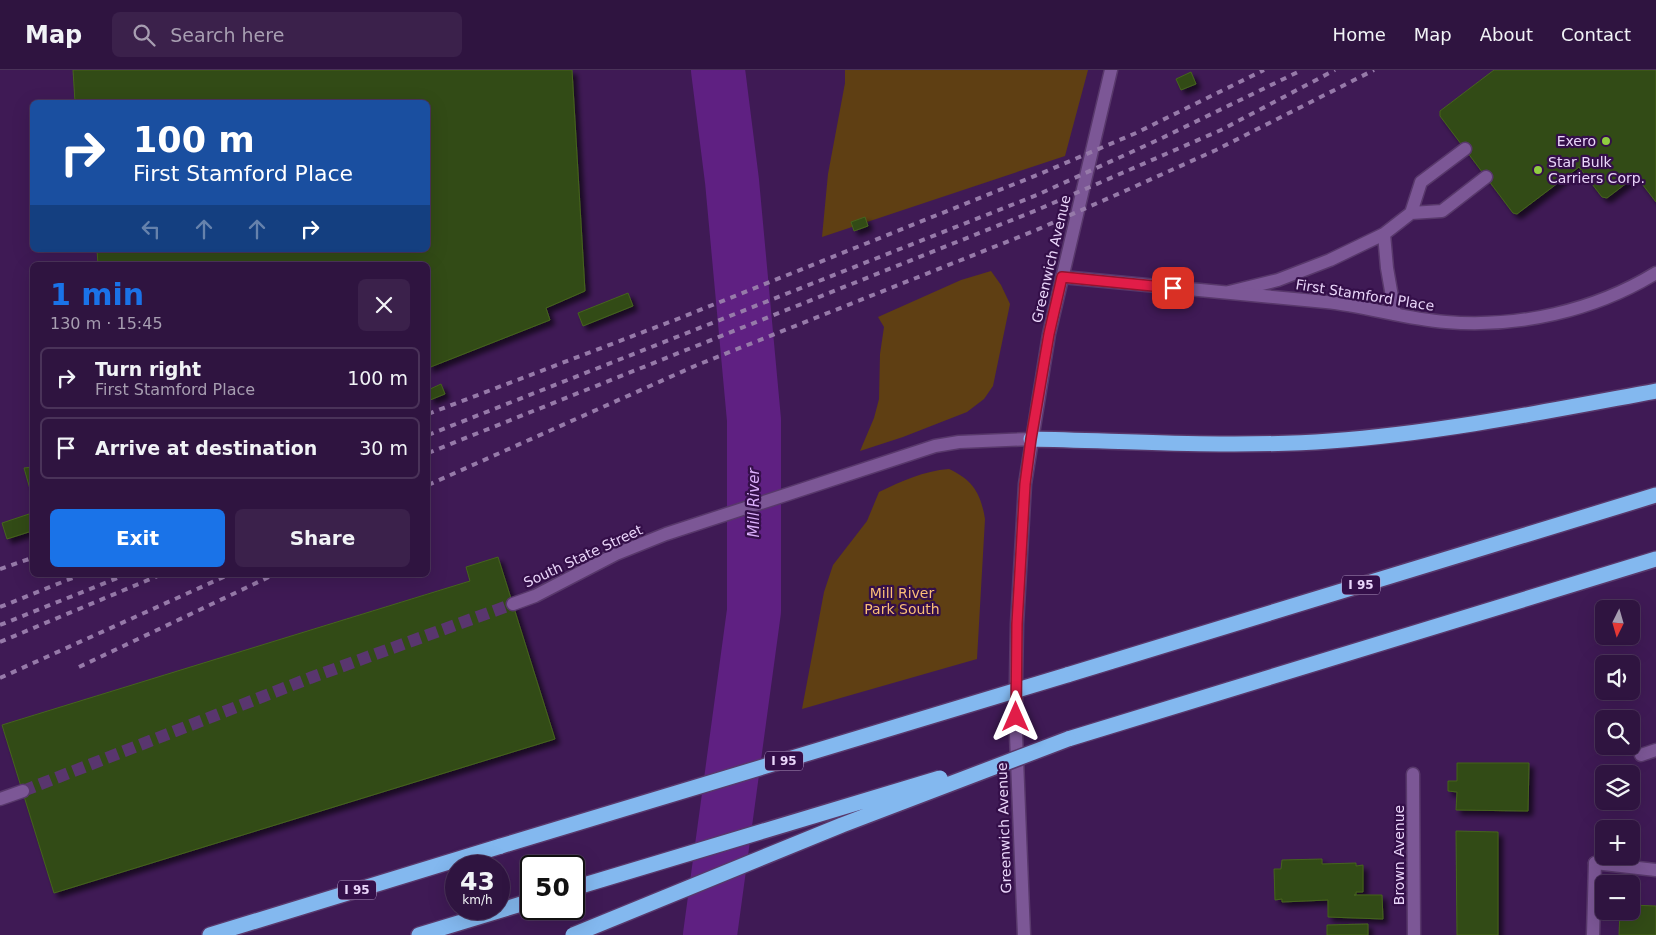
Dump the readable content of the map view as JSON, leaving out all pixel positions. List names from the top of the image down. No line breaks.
{"streets":{"highway":["I 95"],"main road":["Greenwich Avenue","First Stamford Place","South State Street","Brown Avenue"]},"crossings":[["Greenwich Avenue","First Stamford Place"],["Greenwich Avenue","South State Street"]],"water":["Mill River"],"parks":["Mill River Park South"],"places":["Exero","Star Bulk Carriers Corp."],"north":"bottom","page":{"header":"Map","search":"Search here","nav":["Home","Map","About","Contact"],"turn":["100 m","First Stamford Place"],"heading":["1 min","130 m · 15:45"],"list":[{"name":"Turn right","note":"First Stamford Place","value":"100 m"},{"name":"Arrive at destination","value":"30 m"}],"buttons":["Exit","Share"],"map_buttons":["+","−"],"speed":"43 km/h","limit":"50"}}
